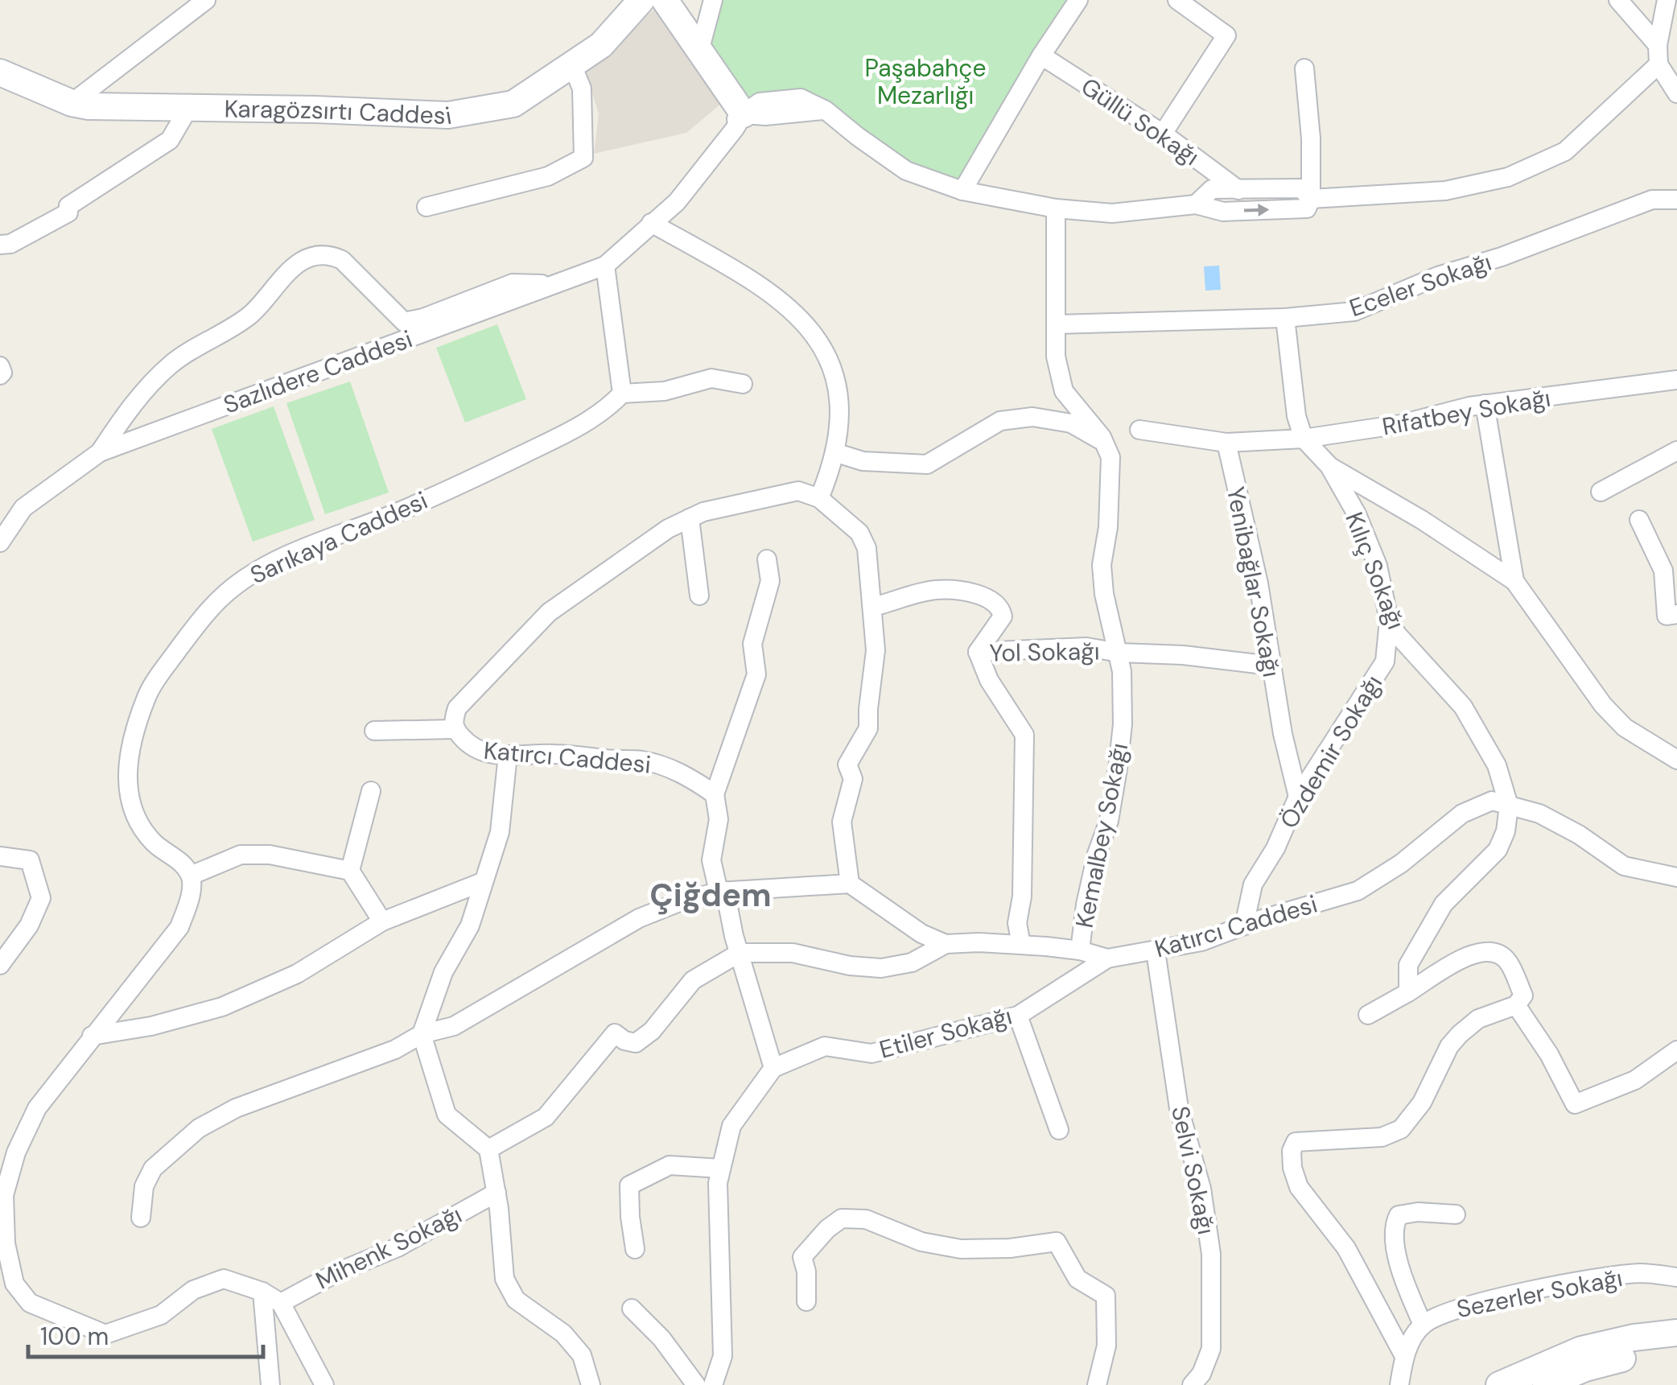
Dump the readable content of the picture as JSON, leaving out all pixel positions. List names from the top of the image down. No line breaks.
{"streets":{"street":["Karagözsırtı Caddesi","Güllü Sokağı","Eceler Sokağı","Sazlıdere Caddesi","Rıfatbey Sokağı","Sarıkaya Caddesi","Kılıç Sokağı","Yenibağlar Sokağı","Yol Sokağı","Özdemir Sokağı","Katırcı Caddesi","Kemalbey Sokağı","Etiler Sokağı","Selvi Sokağı","Mihenk Sokağı","Sezerler Sokağı"]},"crossings":[["Eceler Sokağı","Kemalbey Sokağı"],["Rıfatbey Sokağı","Kılıç Sokağı"],["Kılıç Sokağı","Özdemir Sokağı"],["Kılıç Sokağı","Katırcı Caddesi"],["Yenibağlar Sokağı","Yol Sokağı"],["Yenibağlar Sokağı","Özdemir Sokağı"],["Yol Sokağı","Katırcı Caddesi"],["Yol Sokağı","Kemalbey Sokağı"],["Özdemir Sokağı","Katırcı Caddesi"],["Katırcı Caddesi","Kemalbey Sokağı"],["Katırcı Caddesi","Etiler Sokağı"],["Katırcı Caddesi","Selvi Sokağı"]],"districts":["Çiğdem"],"parks":["Paşabahçe Mezarlığı"],"scale_bar":"100 m"}
